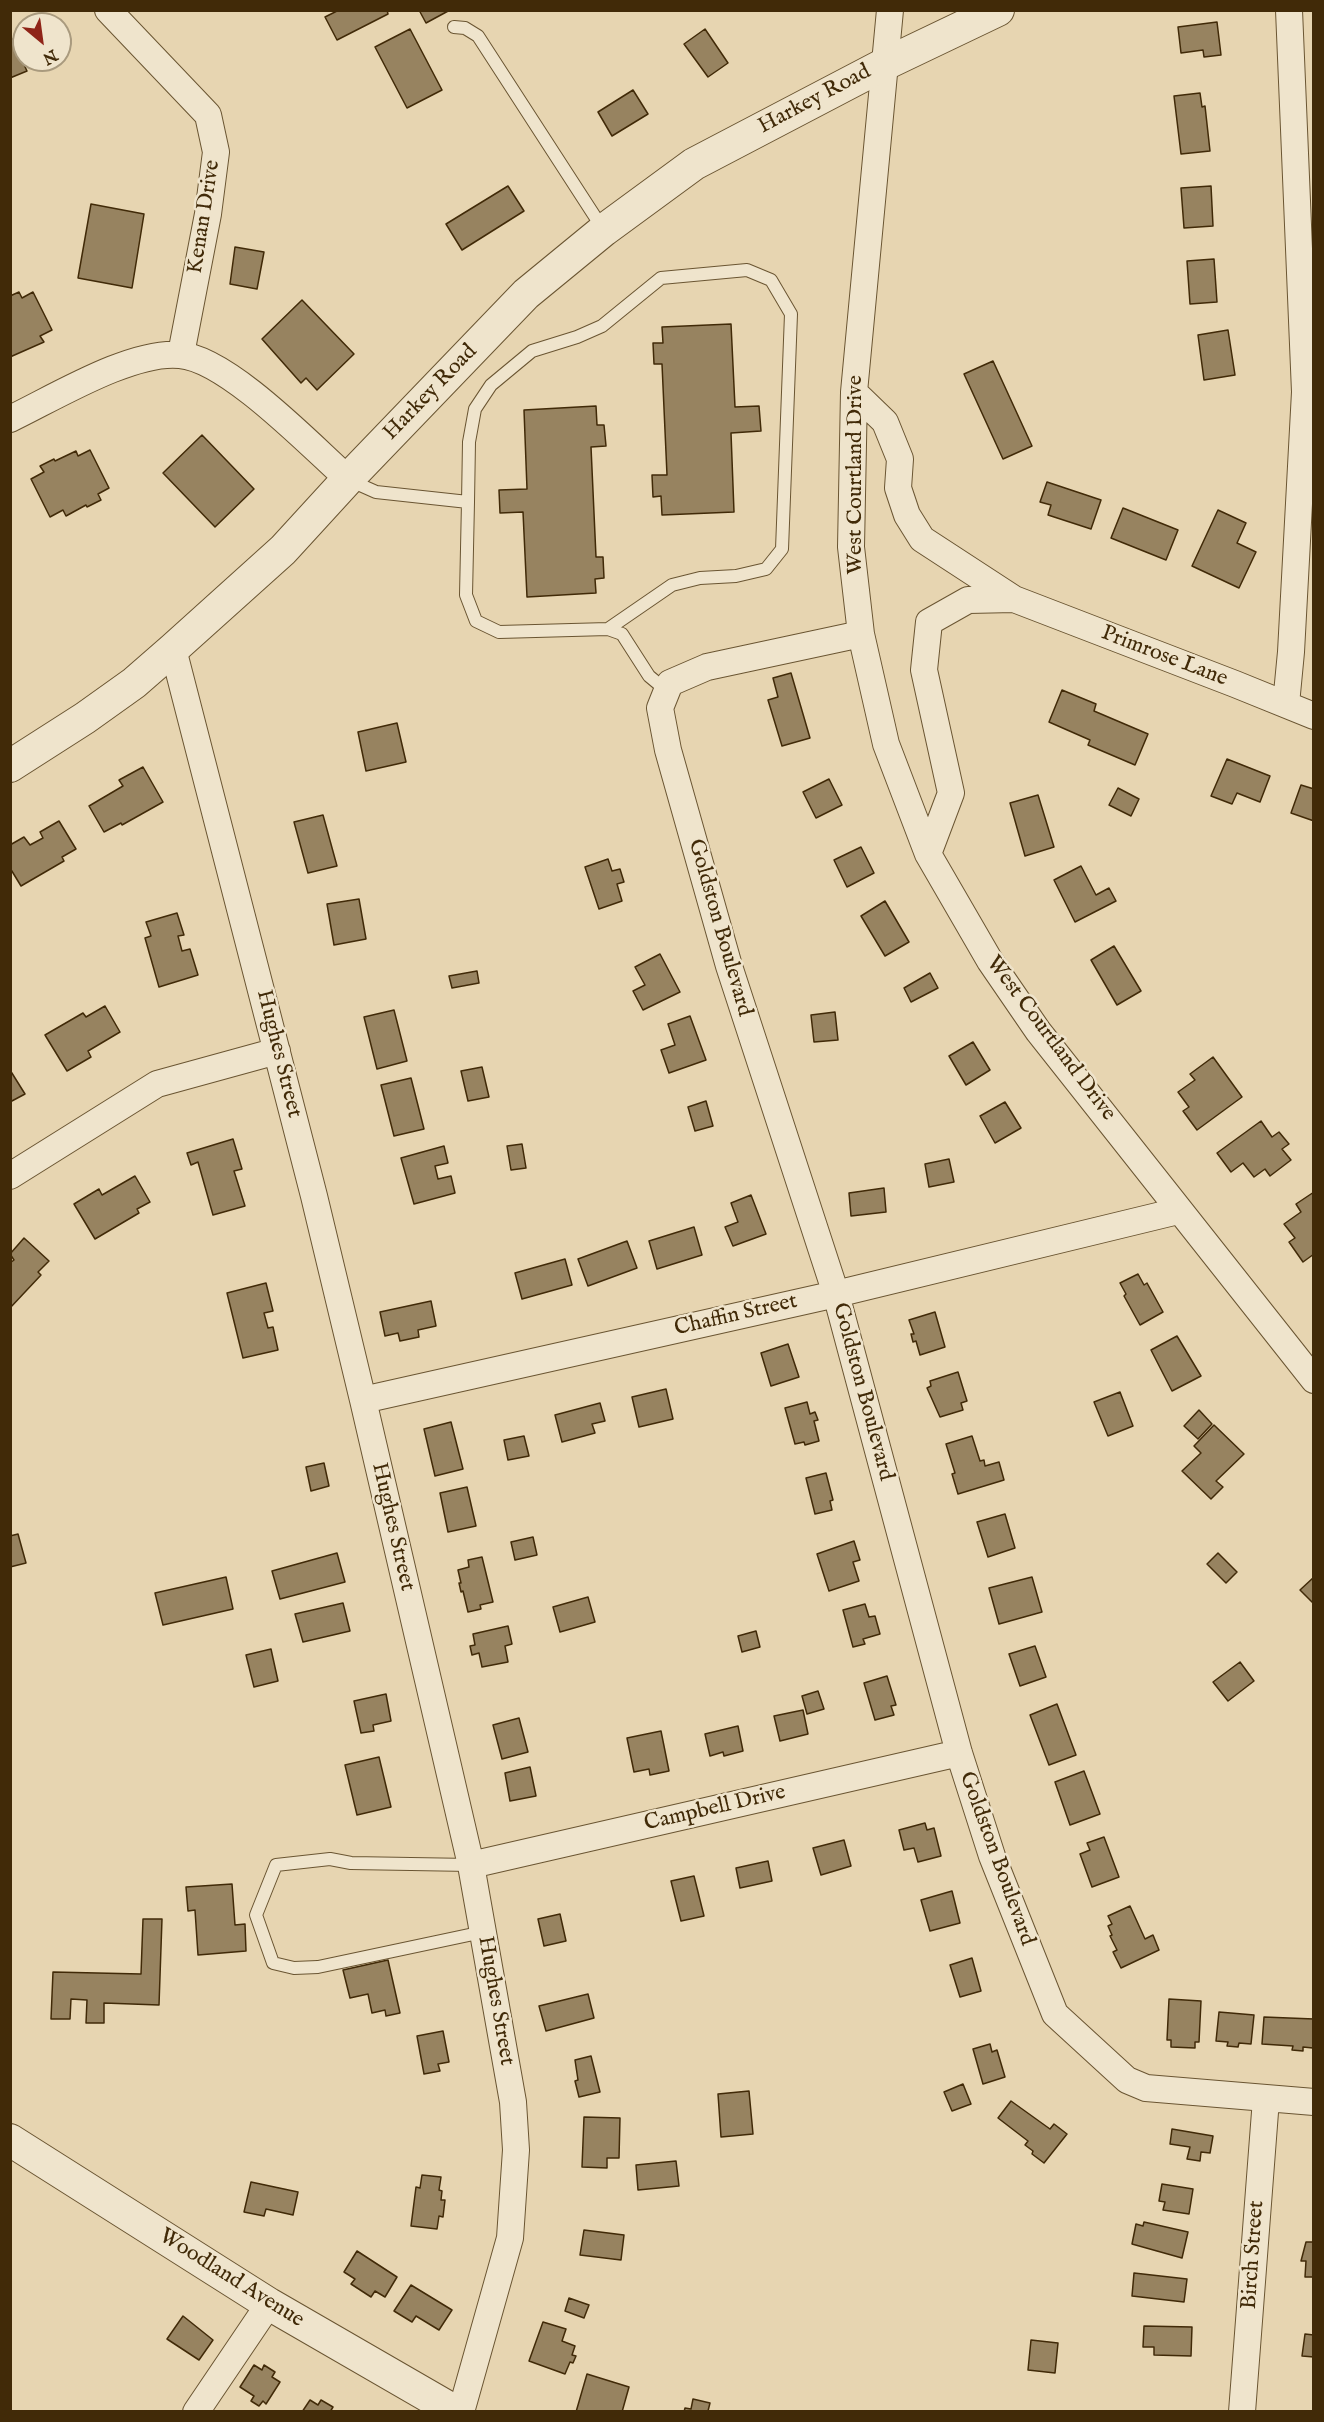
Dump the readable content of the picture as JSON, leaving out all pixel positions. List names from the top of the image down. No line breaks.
{"streets":{"street":["Harkey Road","Kenan Drive","West Courtland Drive","Primrose Lane","Goldston Boulevard","Hughes Street","Chaffin Street","Campbell Drive","Birch Street","Woodland Avenue"]},"crossings":[["Harkey Road","West Courtland Drive"],["Harkey Road","Hughes Street"],["West Courtland Drive","Primrose Lane"],["West Courtland Drive","Chaffin Street"],["Goldston Boulevard","Chaffin Street"],["Goldston Boulevard","Campbell Drive"],["Goldston Boulevard","Birch Street"],["Hughes Street","Chaffin Street"],["Hughes Street","Campbell Drive"]],"north":"bottom right"}
